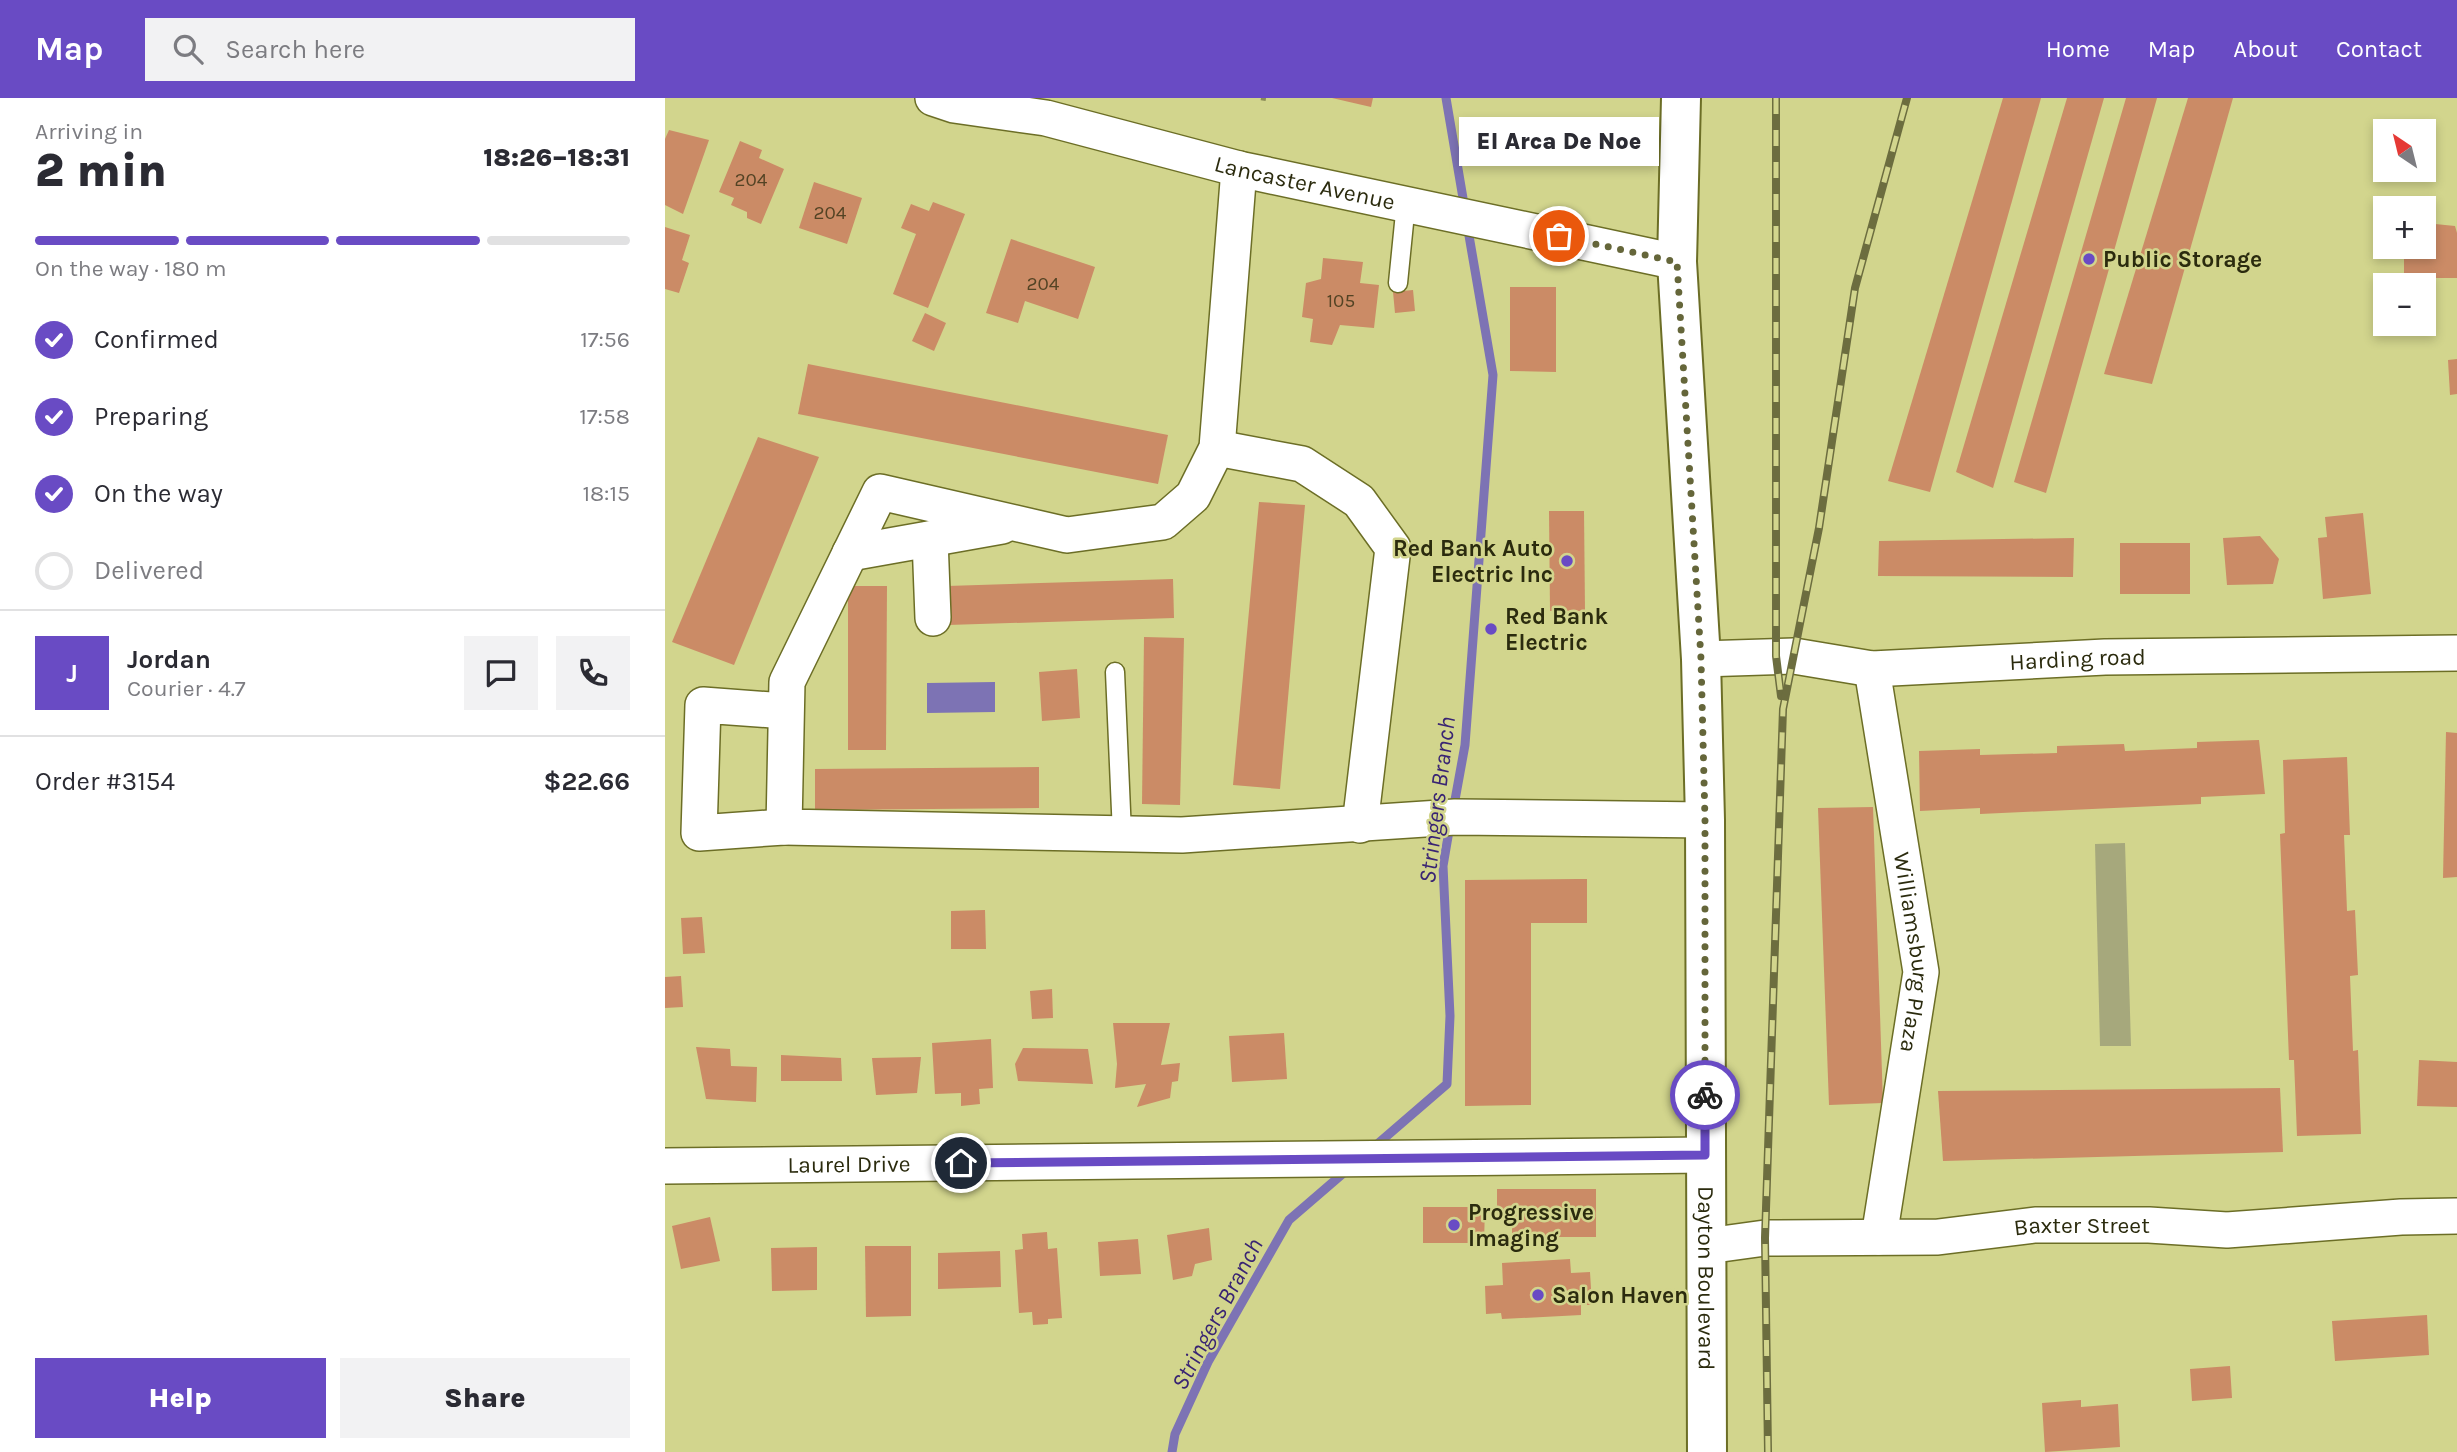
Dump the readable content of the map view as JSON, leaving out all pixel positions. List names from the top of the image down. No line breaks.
{"streets":{"main road":["Dayton Boulevard"],"street":["Lancaster Avenue","Harding road","Williamsburg Plaza","Laurel Drive","Baxter Street"]},"crossings":[["Lancaster Avenue","Dayton Boulevard"],["Harding road","Williamsburg Plaza"],["Harding road","Dayton Boulevard"],["Williamsburg Plaza","Baxter Street"],["Laurel Drive","Dayton Boulevard"],["Baxter Street","Dayton Boulevard"]],"water":["Stringers Branch"],"places":["El Arca De Noe","Public Storage","Red Bank Auto Electric Inc","Red Bank Electric","Progressive Imaging","Salon Haven"],"house_numbers":["204","204","204","105"],"north":"top left","page":{"header":"Map","search":"Search here","nav":["Home","Map","About","Contact"],"heading":["2 min","Arriving in","18:26–18:31"],"panel":["Jordan","Courier · 4.7","Order #3154","$22.66"],"bubble":"El Arca De Noe","map_buttons":["+","−"],"bar":"On the way · 180 m","list":[["Confirmed","17:56"],["Preparing","17:58"],["On the way","18:15"],"Delivered"],"round":"J","buttons":["Help","Share"]}}
